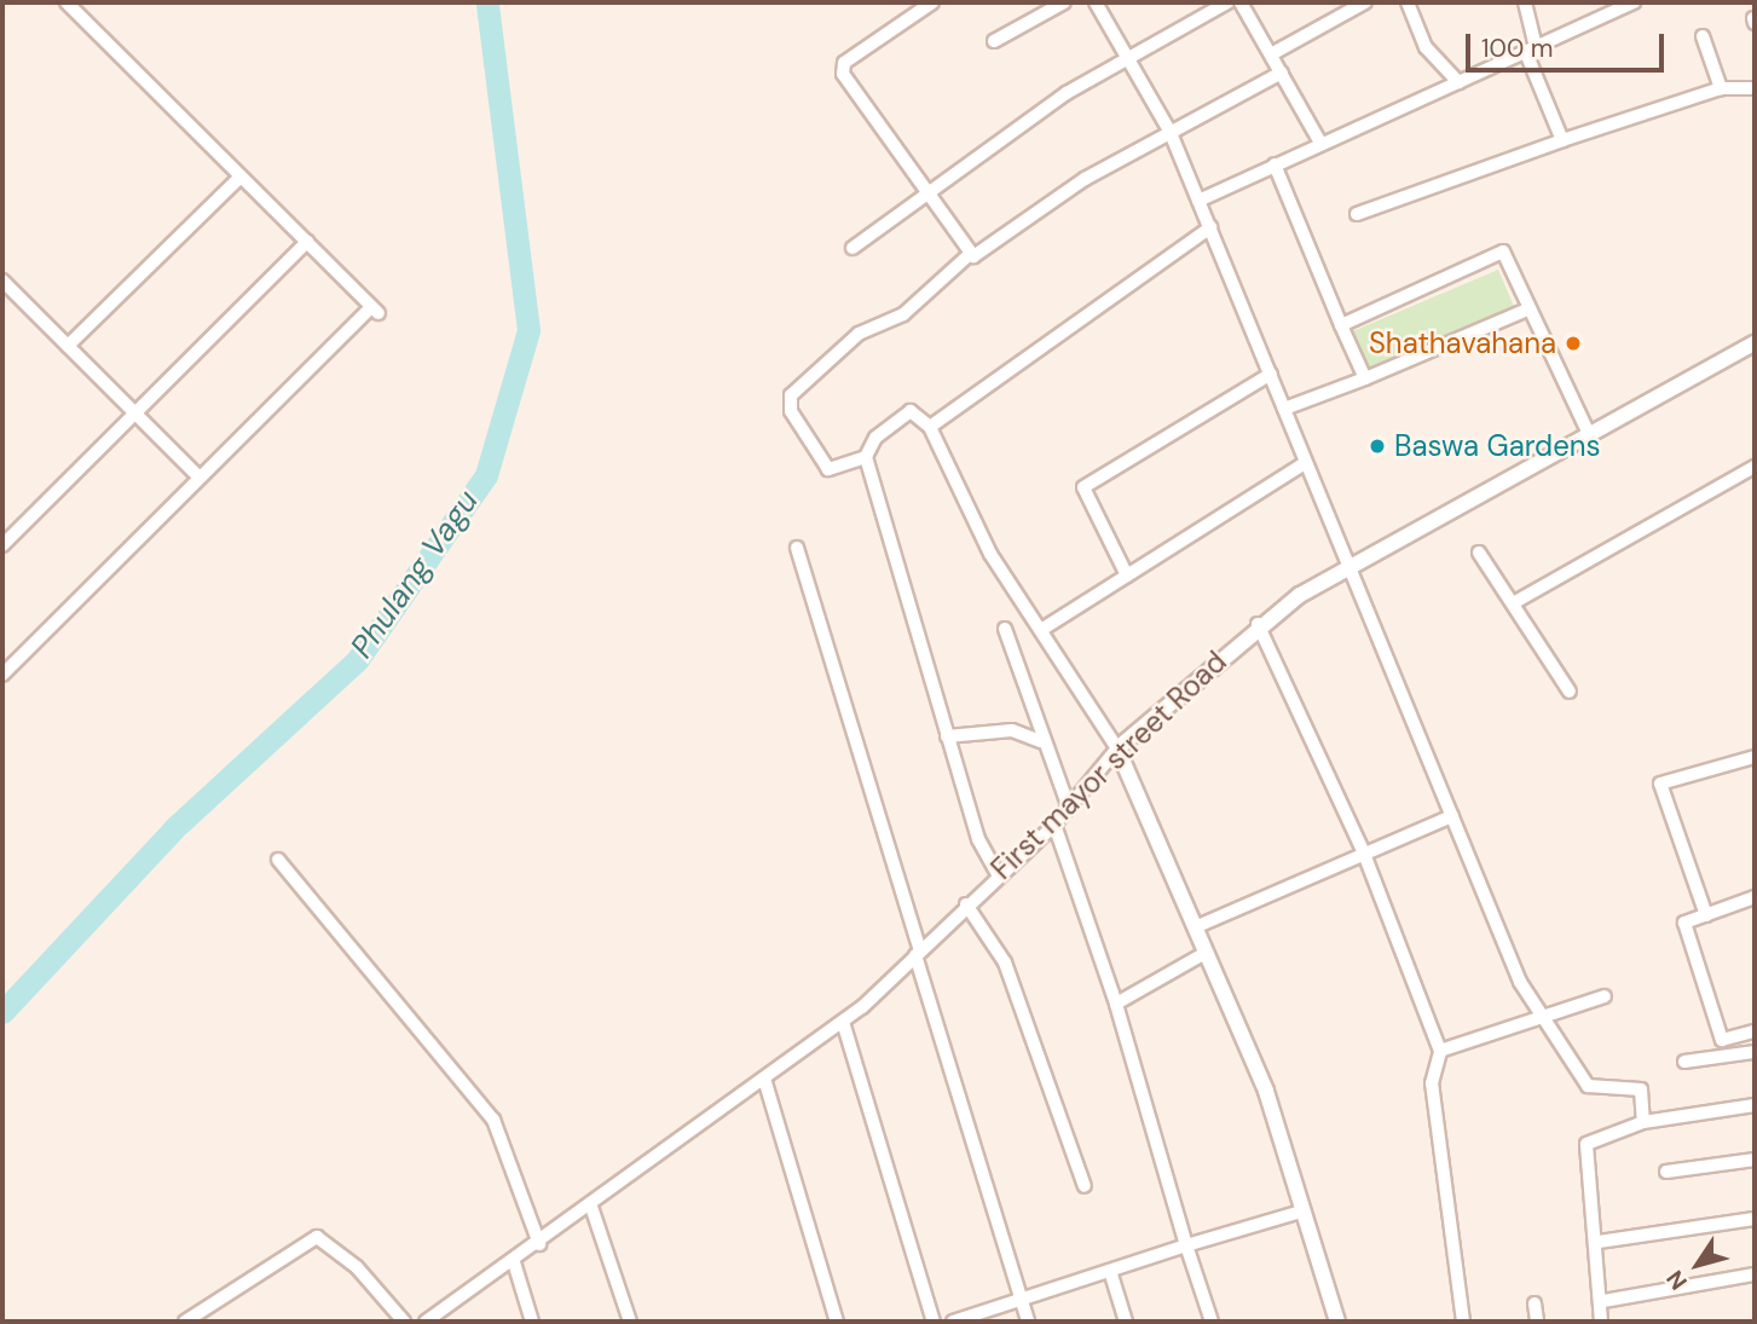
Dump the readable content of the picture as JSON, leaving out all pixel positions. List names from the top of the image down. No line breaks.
{"streets":{"street":["First mayor street Road"]},"water":["Phulang Vagu"],"places":["Shathavahana","Baswa Gardens"],"scale_bar":"100 m","north":"bottom left"}
